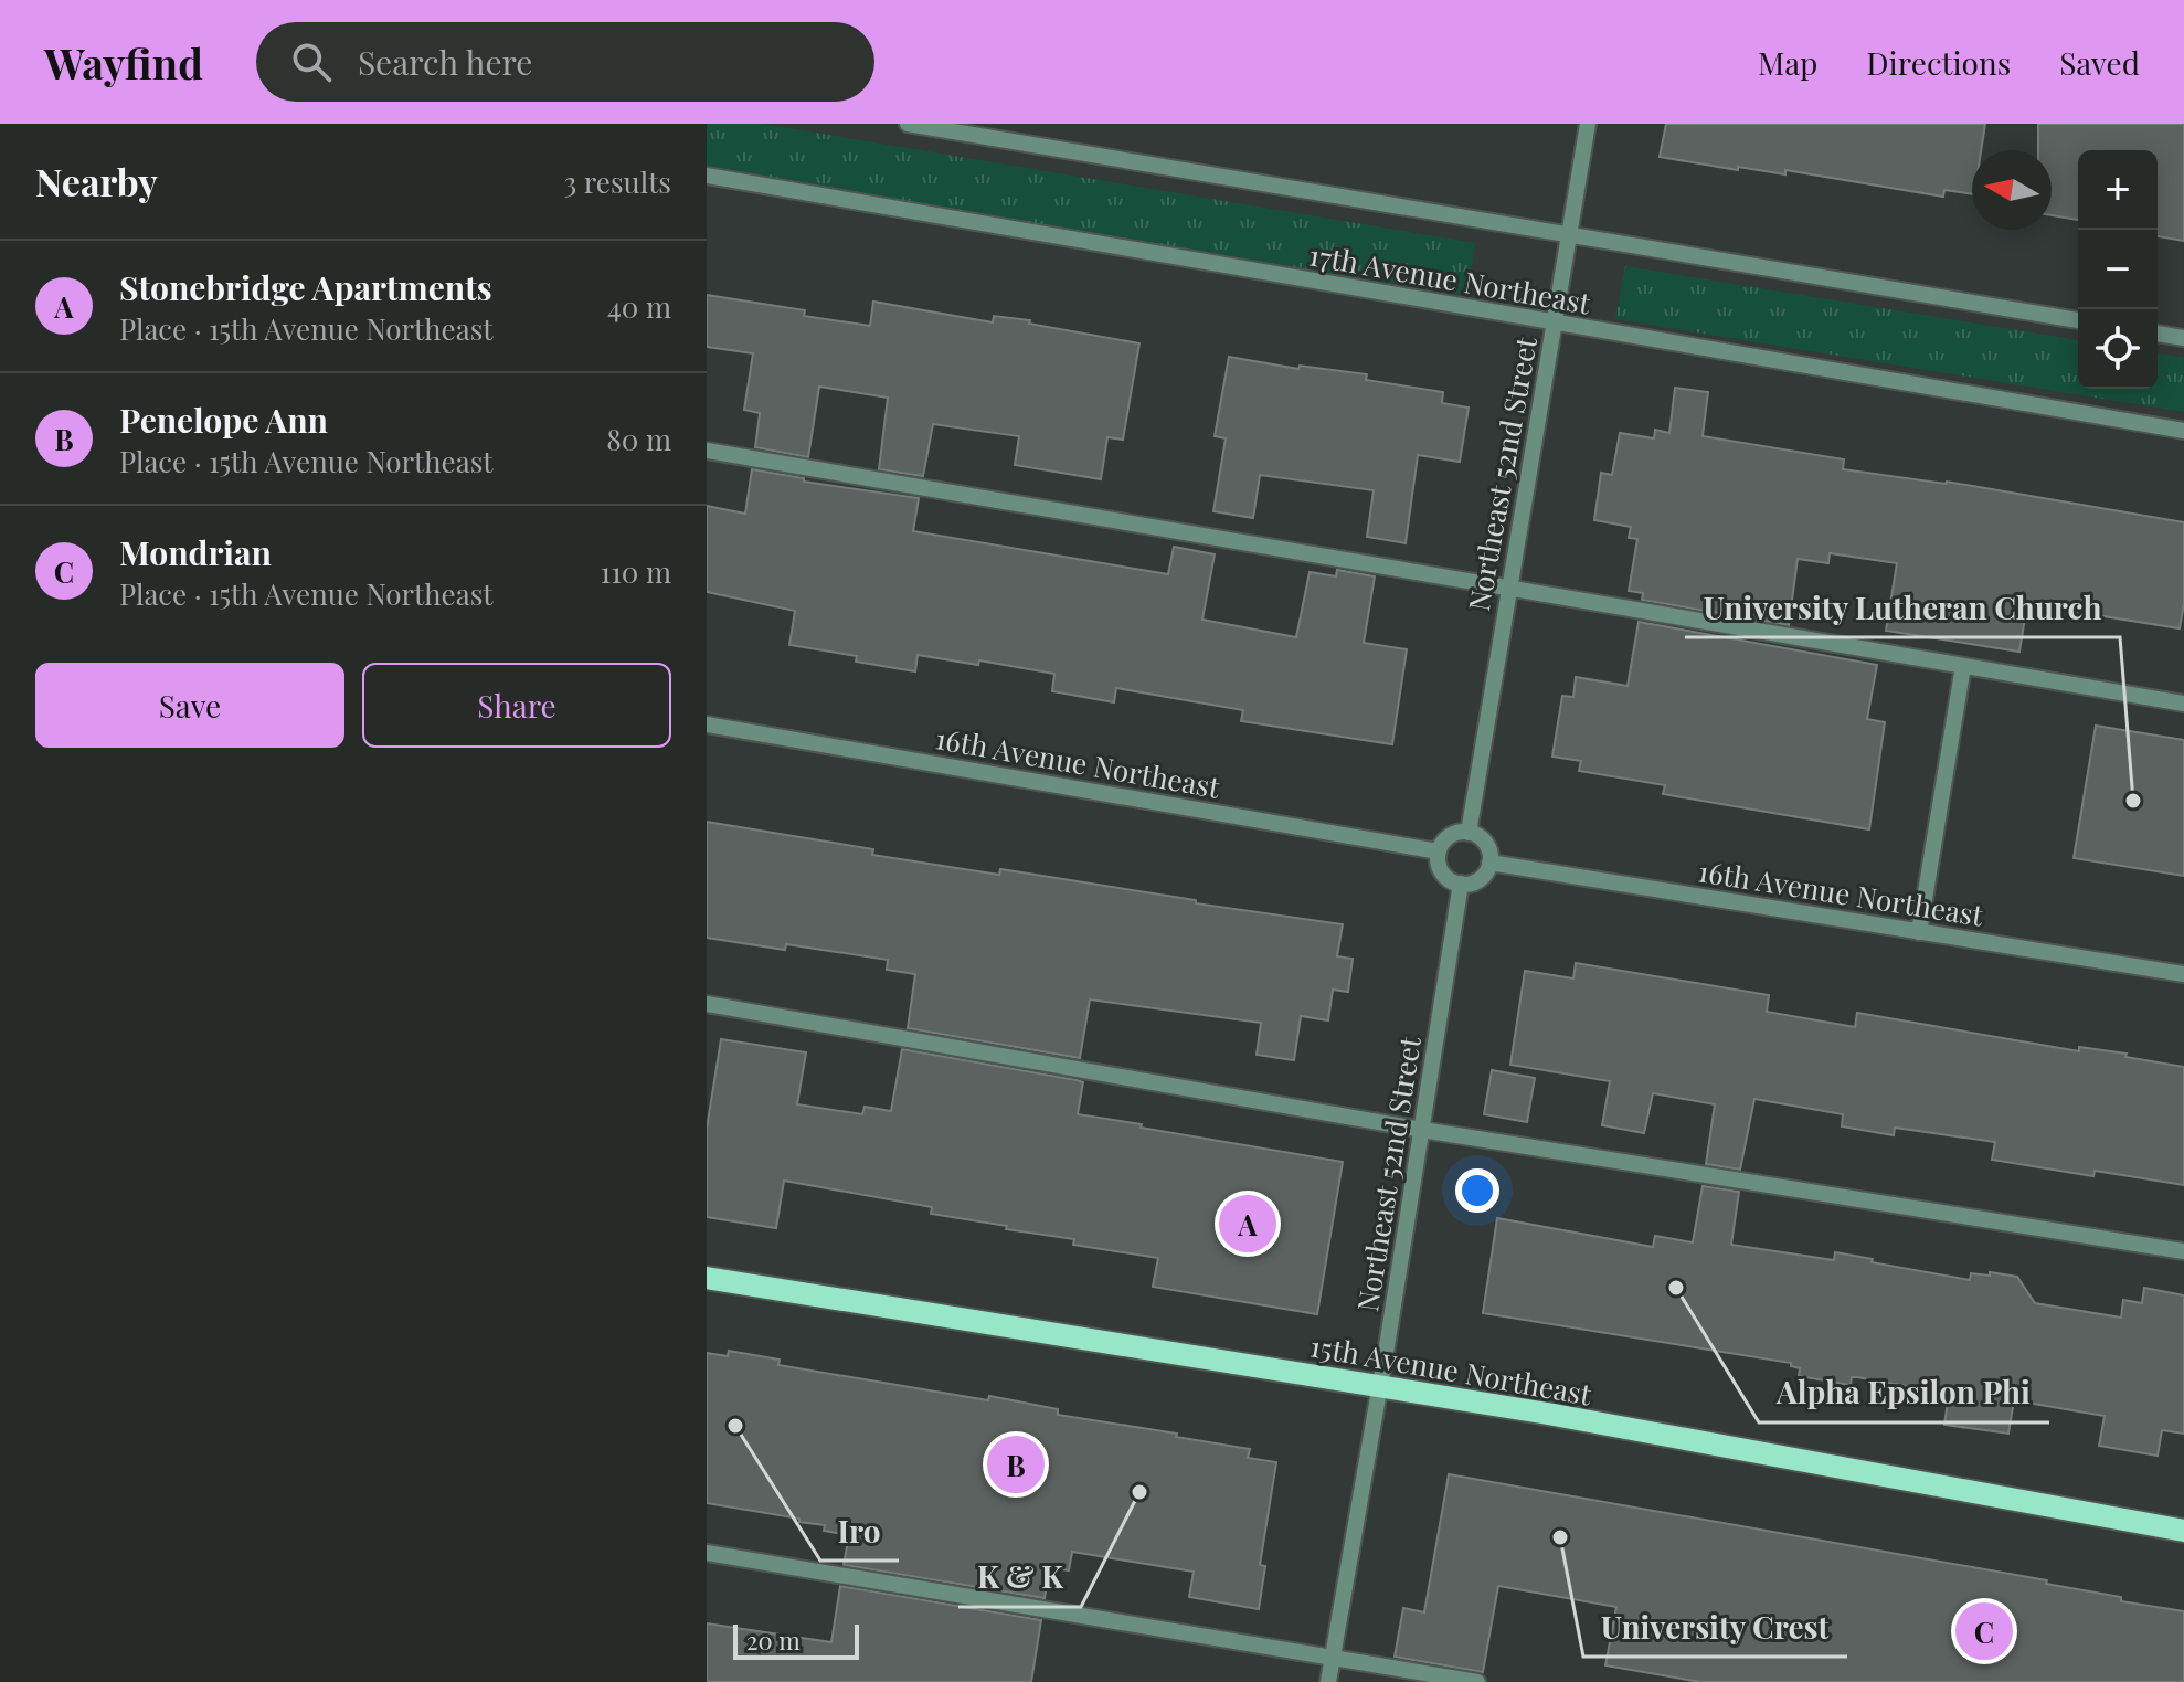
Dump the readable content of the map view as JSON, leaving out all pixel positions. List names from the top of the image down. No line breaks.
{"streets":{"main road":["15th Avenue Northeast"],"street":["17th Avenue Northeast","Northeast 52nd Street","16th Avenue Northeast"]},"crossings":[["17th Avenue Northeast","Northeast 52nd Street"],["Northeast 52nd Street","16th Avenue Northeast"],["Northeast 52nd Street","15th Avenue Northeast"]],"places":["University Lutheran Church","Alpha Epsilon Phi","Iro","K & K","University Crest"],"scale_bar":"20 m","north":"left","page":{"header":"Wayfind","search":"Search here","nav":["Map","Directions","Saved"],"heading":["Nearby","3 results"],"map_buttons":["+","−"],"list":[{"mark":"A","name":"Stonebridge Apartments","note":"Place · 15th Avenue Northeast","value":"40 m"},{"mark":"B","name":"Penelope Ann","note":"Place · 15th Avenue Northeast","value":"80 m"},{"mark":"C","name":"Mondrian","note":"Place · 15th Avenue Northeast","value":"110 m"}],"buttons":["Save","Share"],"pins":["A","B","C"],"scale":"20 m"}}
